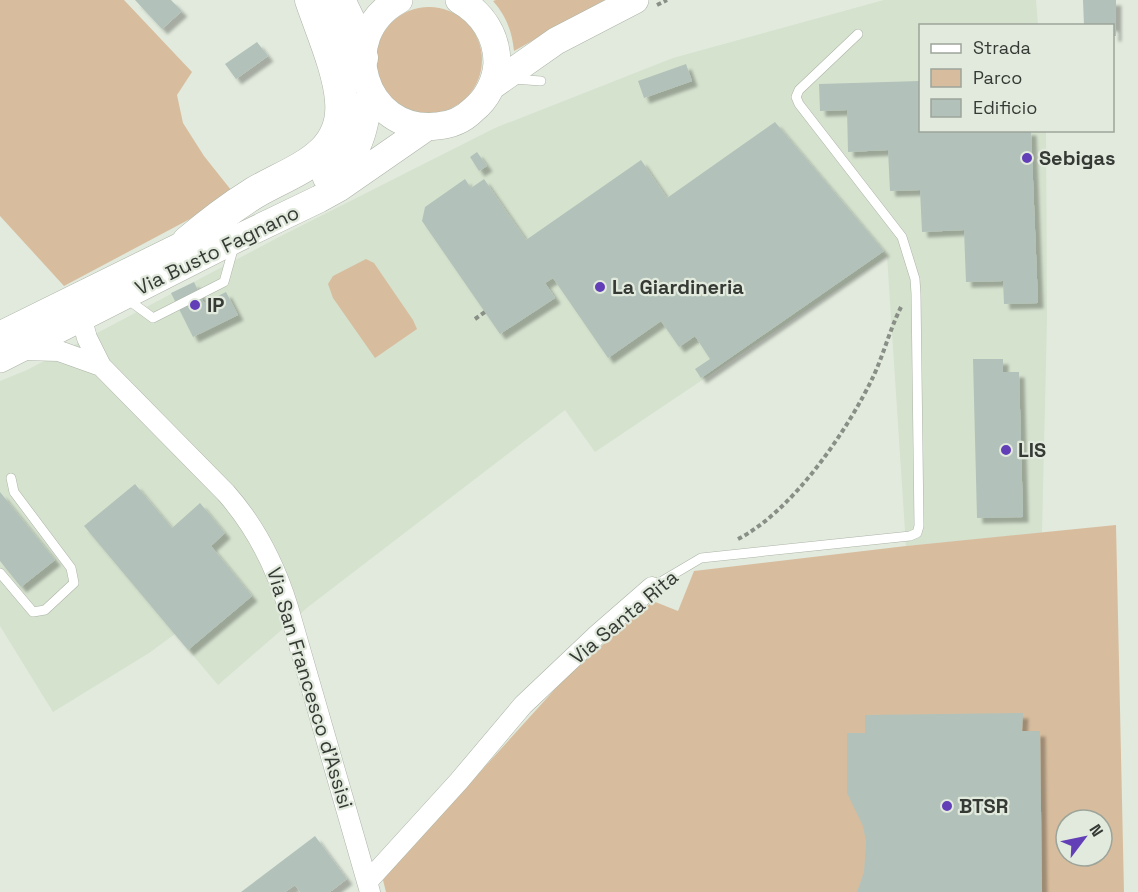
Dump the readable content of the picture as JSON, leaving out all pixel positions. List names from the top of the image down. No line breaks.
{"streets":{"main road":["Via Busto Fagnano"],"street":["Via Santa Rita","Via San Francesco d'Assisi"]},"crossings":[["Via Busto Fagnano","Via San Francesco d'Assisi"],["Via Santa Rita","Via San Francesco d'Assisi"]],"places":["Sebigas","La Giardineria","IP","LIS","BTSR"],"legend":["Strada","Parco","Edificio"],"north":"top right"}
